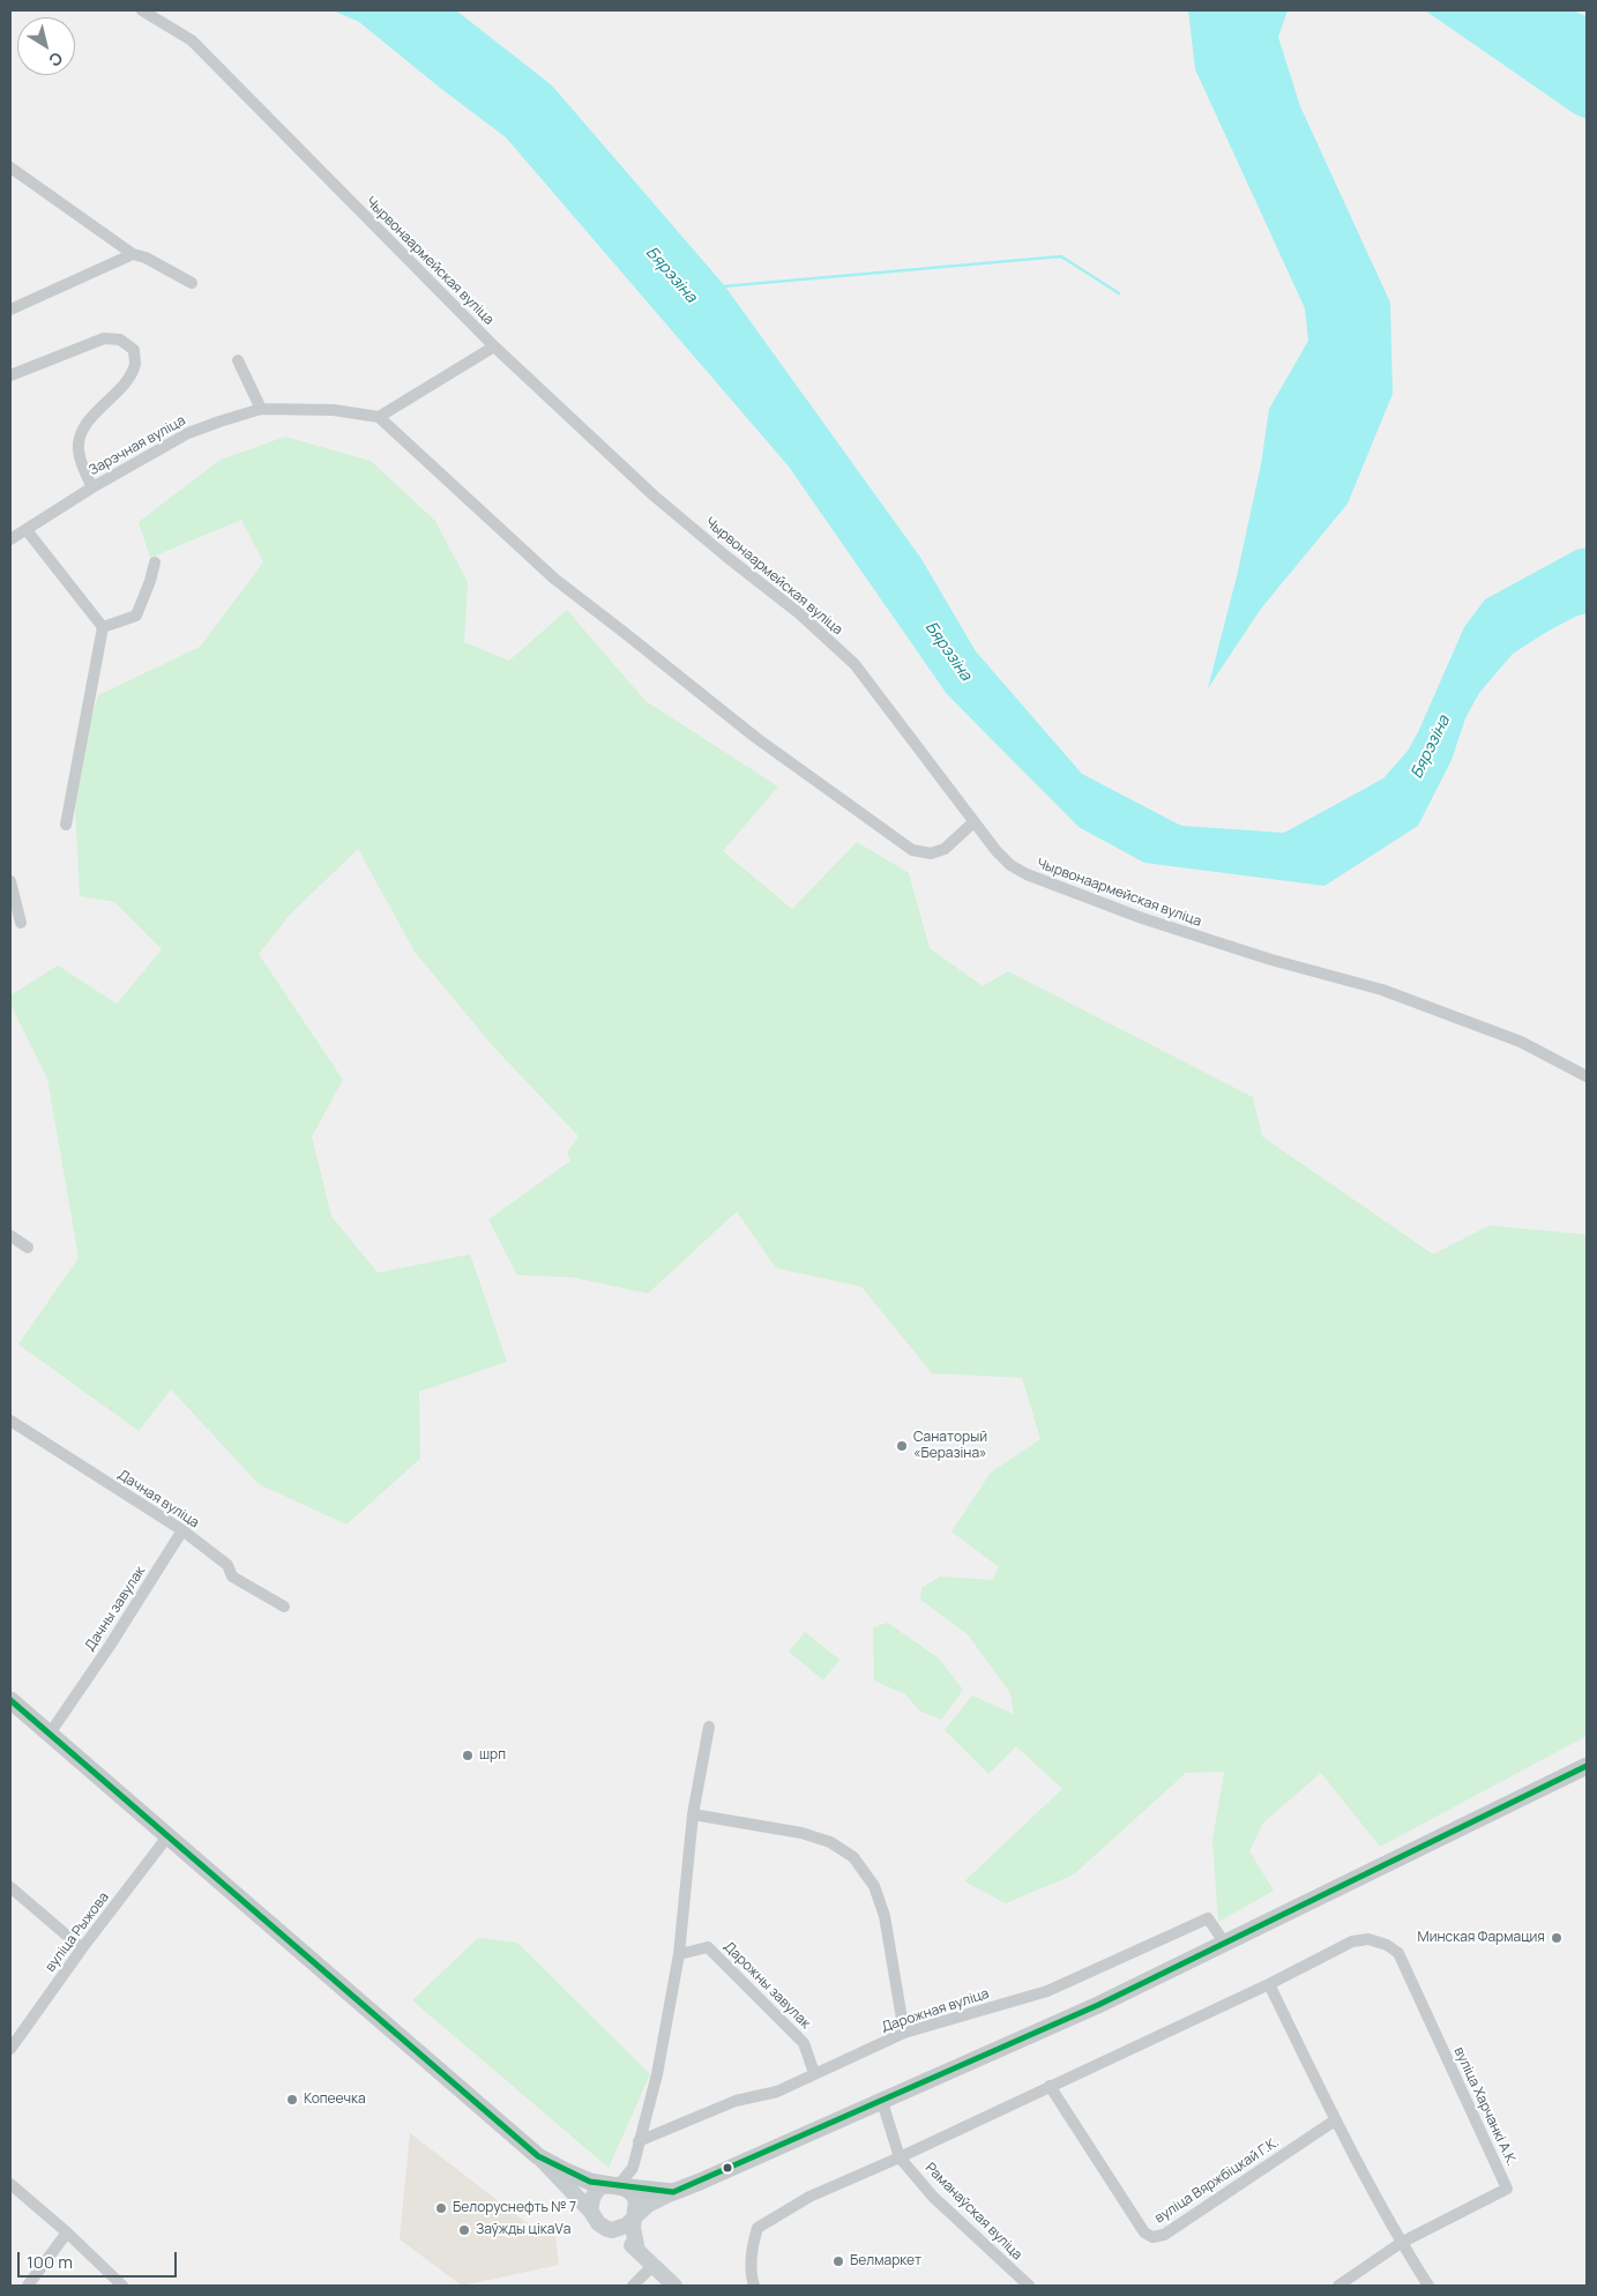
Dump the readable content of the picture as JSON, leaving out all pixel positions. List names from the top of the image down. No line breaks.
{"streets":{"street":["Чырвонаармейская вуліца","Зарэчная вуліца","Дачная вуліца","Дачны завулак","вуліца Рыжова","Дарожны завулак","Дарожная вуліца","вуліца Харчанкі А.К.","вуліца Вяржбіцкай Г.К.","Раманаўская вуліца"]},"crossings":[["Дачная вуліца","Дачны завулак"],["Дарожны завулак","Дарожная вуліца"]],"water":["Бярэзіна"],"places":["Санаторый «Беразіна»","шрп","Минская Фармация","Копеечка","Белоруснефть № 7","Заўжды цікаVа","Белмаркет"],"scale_bar":"100 m","north":"bottom right"}
